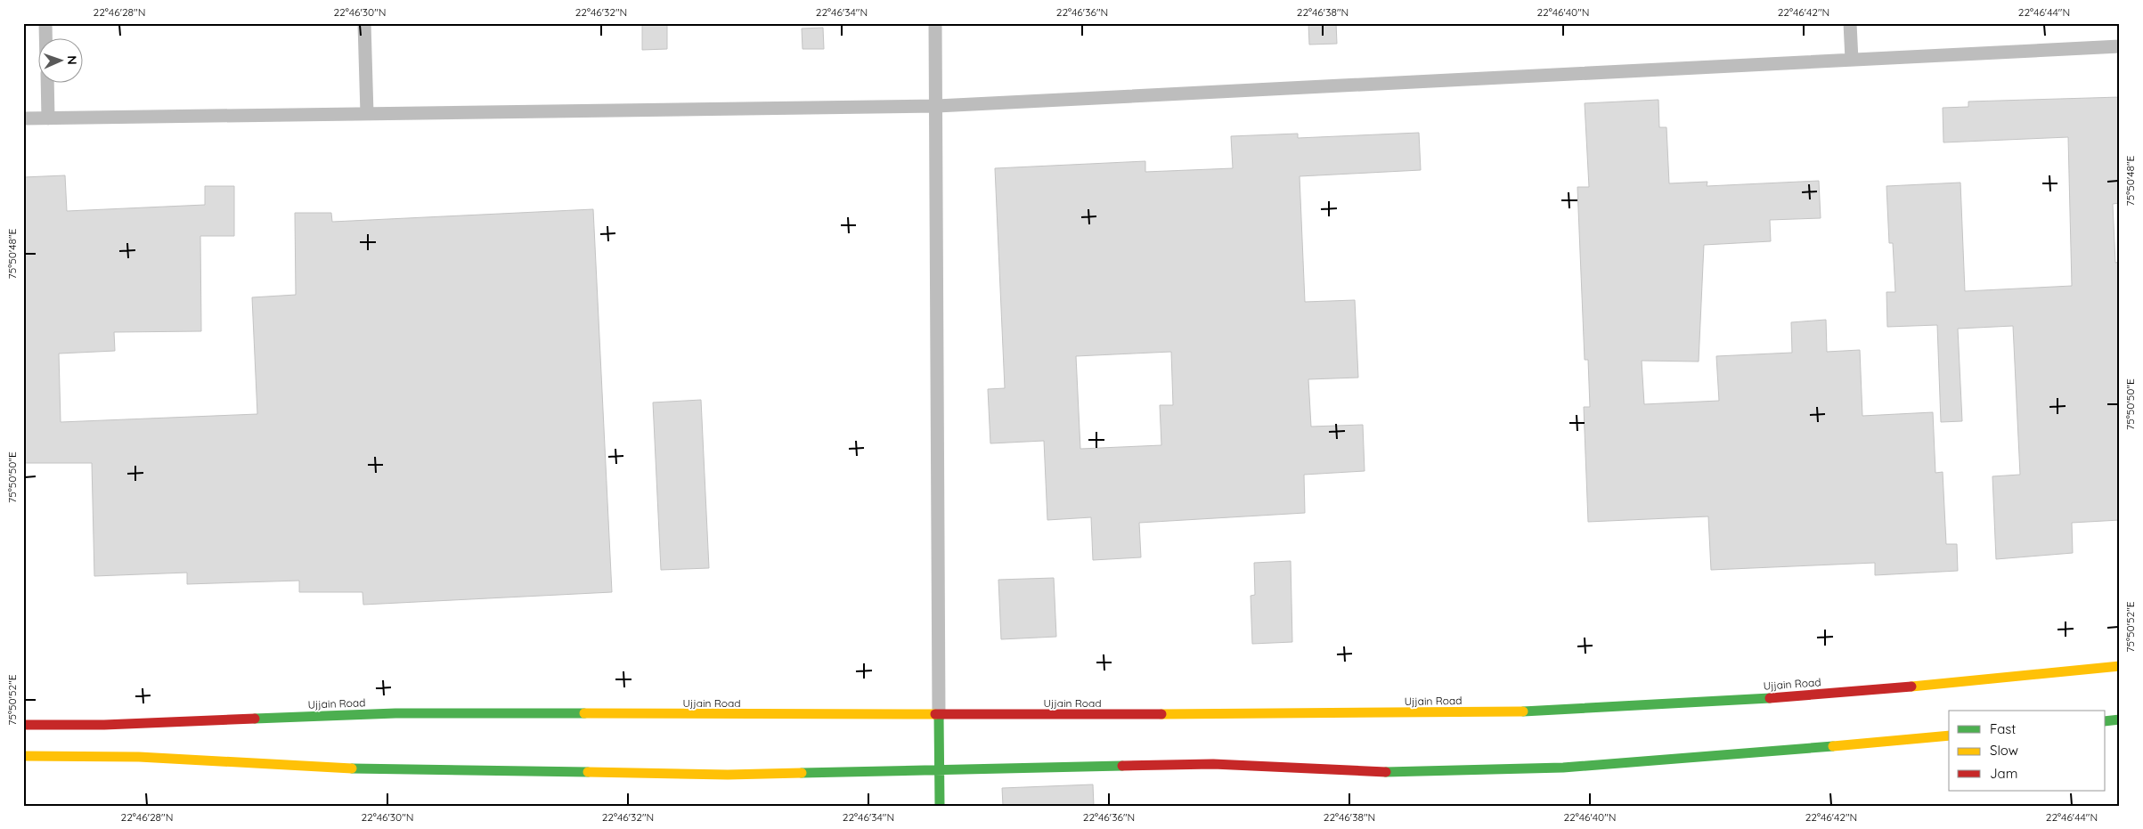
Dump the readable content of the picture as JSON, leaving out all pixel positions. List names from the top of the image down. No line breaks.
{"streets":{"main road":["Ujjain Road"]},"legend":["Fast","Slow","Jam"],"north":"right","coordinates":["22°46'28\"N","22°46'30\"N","22°46'32\"N","22°46'34\"N","22°46'36\"N","22°46'38\"N","22°46'40\"N","22°46'42\"N","22°46'44\"N","75°50'48\"E","75°50'50\"E","75°50'52\"E"]}
